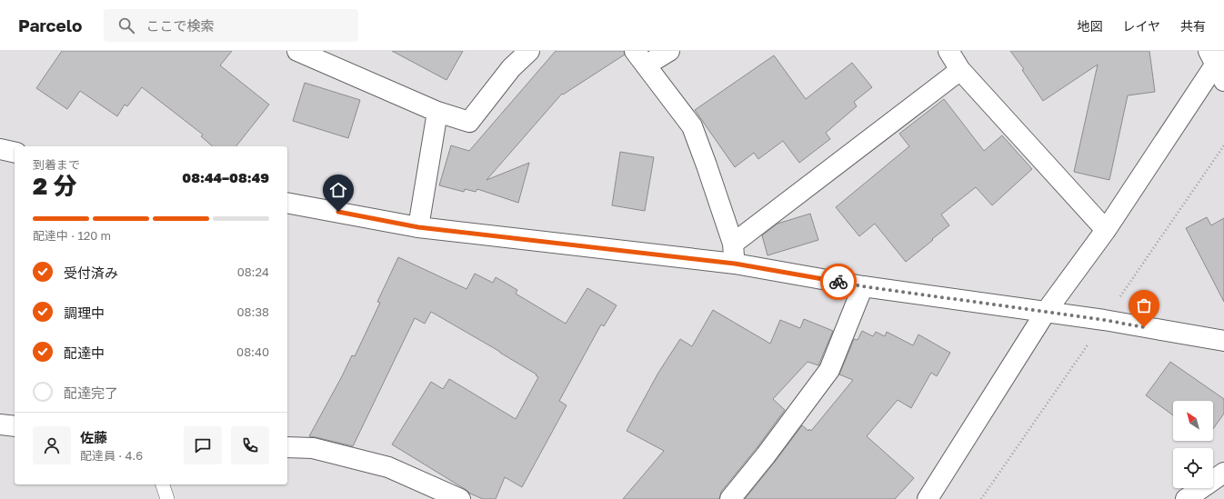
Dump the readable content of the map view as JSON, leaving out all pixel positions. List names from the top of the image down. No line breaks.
{"north":"top left","page":{"header":"Parcelo","search":"ここで検索","nav":["地図","レイヤ","共有"],"heading":["2 分","到着まで","08:44–08:49"],"panel":["佐藤","配達員 · 4.6"],"bar":"配達中 · 120 m","list":[["受付済み","08:24"],["調理中","08:38"],["配達中","08:40"],"配達完了"]}}
